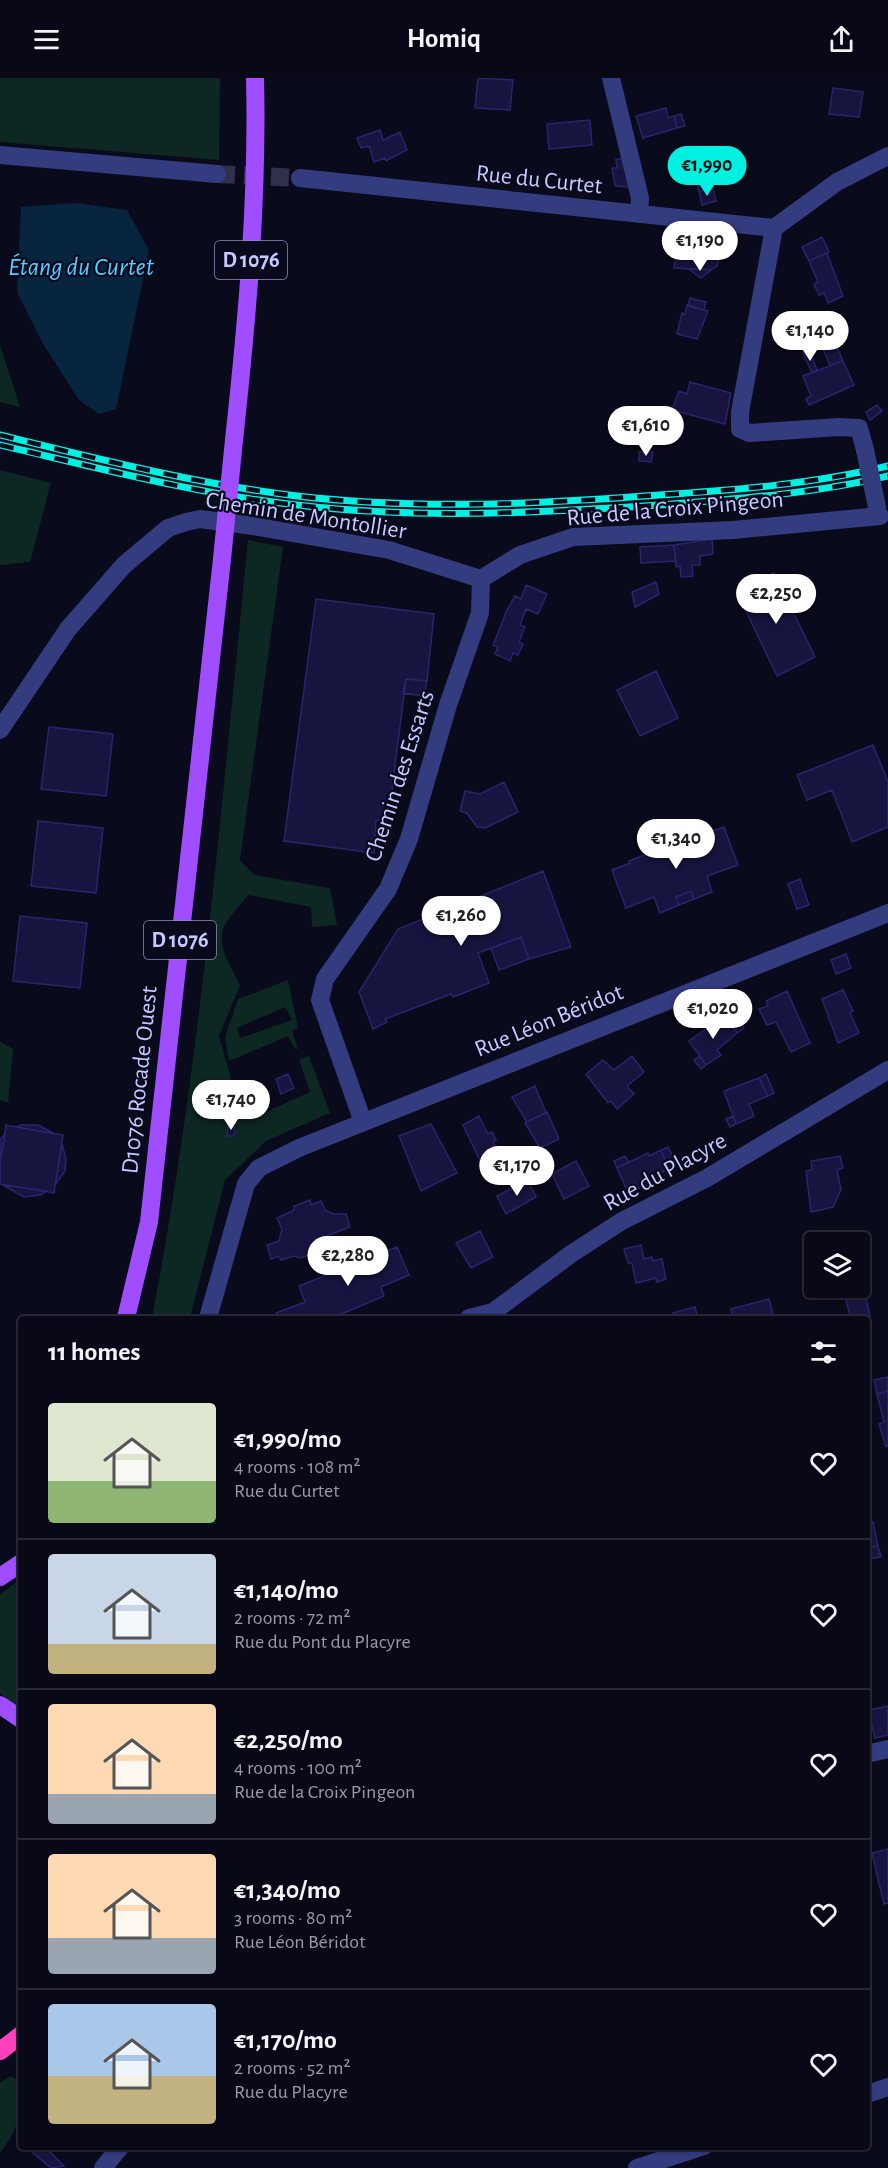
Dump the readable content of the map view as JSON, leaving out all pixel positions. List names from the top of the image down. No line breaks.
{"streets":{"main road":["D 1076","D1076 Rocade Ouest"],"street":["Rue du Curtet","Rue de la Croix Pingeon","Chemin de Montollier","Chemin des Essarts","Rue Léon Béridot","Rue du Placyre"]},"crossings":[["Rue de la Croix Pingeon","Chemin de Montollier"],["Rue de la Croix Pingeon","Chemin des Essarts"],["Chemin de Montollier","Chemin des Essarts"],["Chemin des Essarts","Rue Léon Béridot"]],"water":["Étang du Curtet"],"page":{"header":"Homiq","price":["€1,990","€1,190","€1,140","€1,610","€2,250","€1,340","€1,260","€1,020","€1,740","€1,170","€2,280"],"heading":"11 homes","list":[{"name":"€1,990/mo","note":"4 rooms · 108 m² · Rue du Curtet"},{"name":"€1,140/mo","note":"2 rooms · 72 m² · Rue du Pont du Placyre"},{"name":"€2,250/mo","note":"4 rooms · 100 m² · Rue de la Croix Pingeon"},{"name":"€1,340/mo","note":"3 rooms · 80 m² · Rue Léon Béridot"},{"name":"€1,170/mo","note":"2 rooms · 52 m² · Rue du Placyre"}]}}
